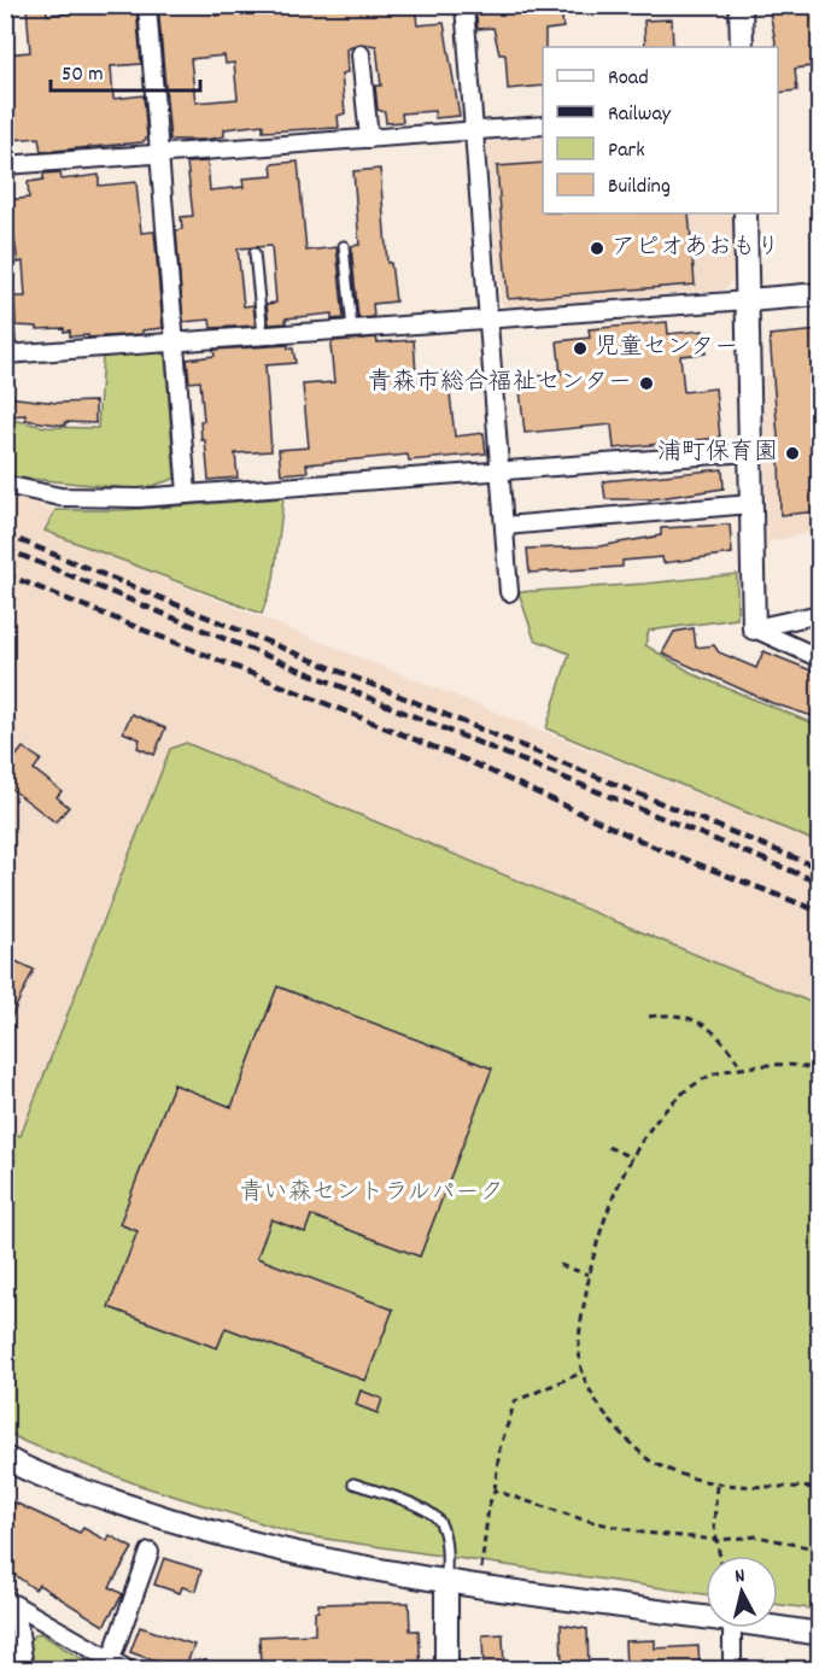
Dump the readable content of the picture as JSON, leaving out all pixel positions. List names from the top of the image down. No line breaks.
{"parks":["青い森セントラルパーク"],"places":["アピオあおもり","児童センター","青森市総合福祉センター","浦町保育園"],"legend":["Road","Railway","Park","Building"],"scale_bar":"50 m","north":"top"}
